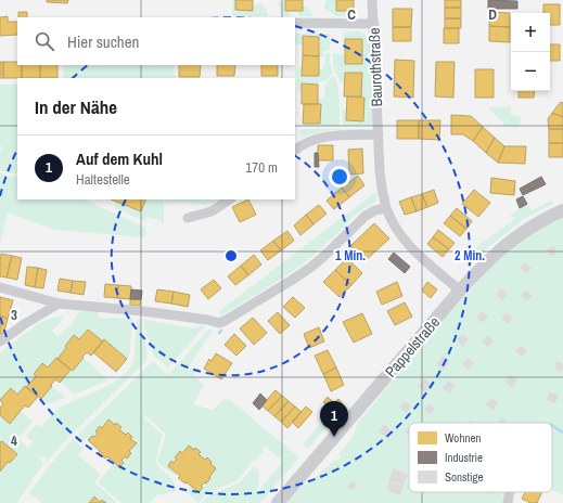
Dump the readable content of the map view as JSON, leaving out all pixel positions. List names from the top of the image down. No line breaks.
{"streets":{"street":["Baurothstraße","Pappelstraße"]},"crossings":[["Baurothstraße","Pappelstraße"]],"legend":["Wohnen","Industrie","Sonstige"],"page":{"map_buttons":["+","−"],"search":"Hier suchen","heading":"In der Nähe","list":[{"mark":"1","name":"Auf dem Kuhl","note":"Haltestelle","value":"170 m"}],"pins":"1"},"grid":{"columns":["C","D"],"rows":["3","4"]},"rings":["1 Min.","2 Min."]}
